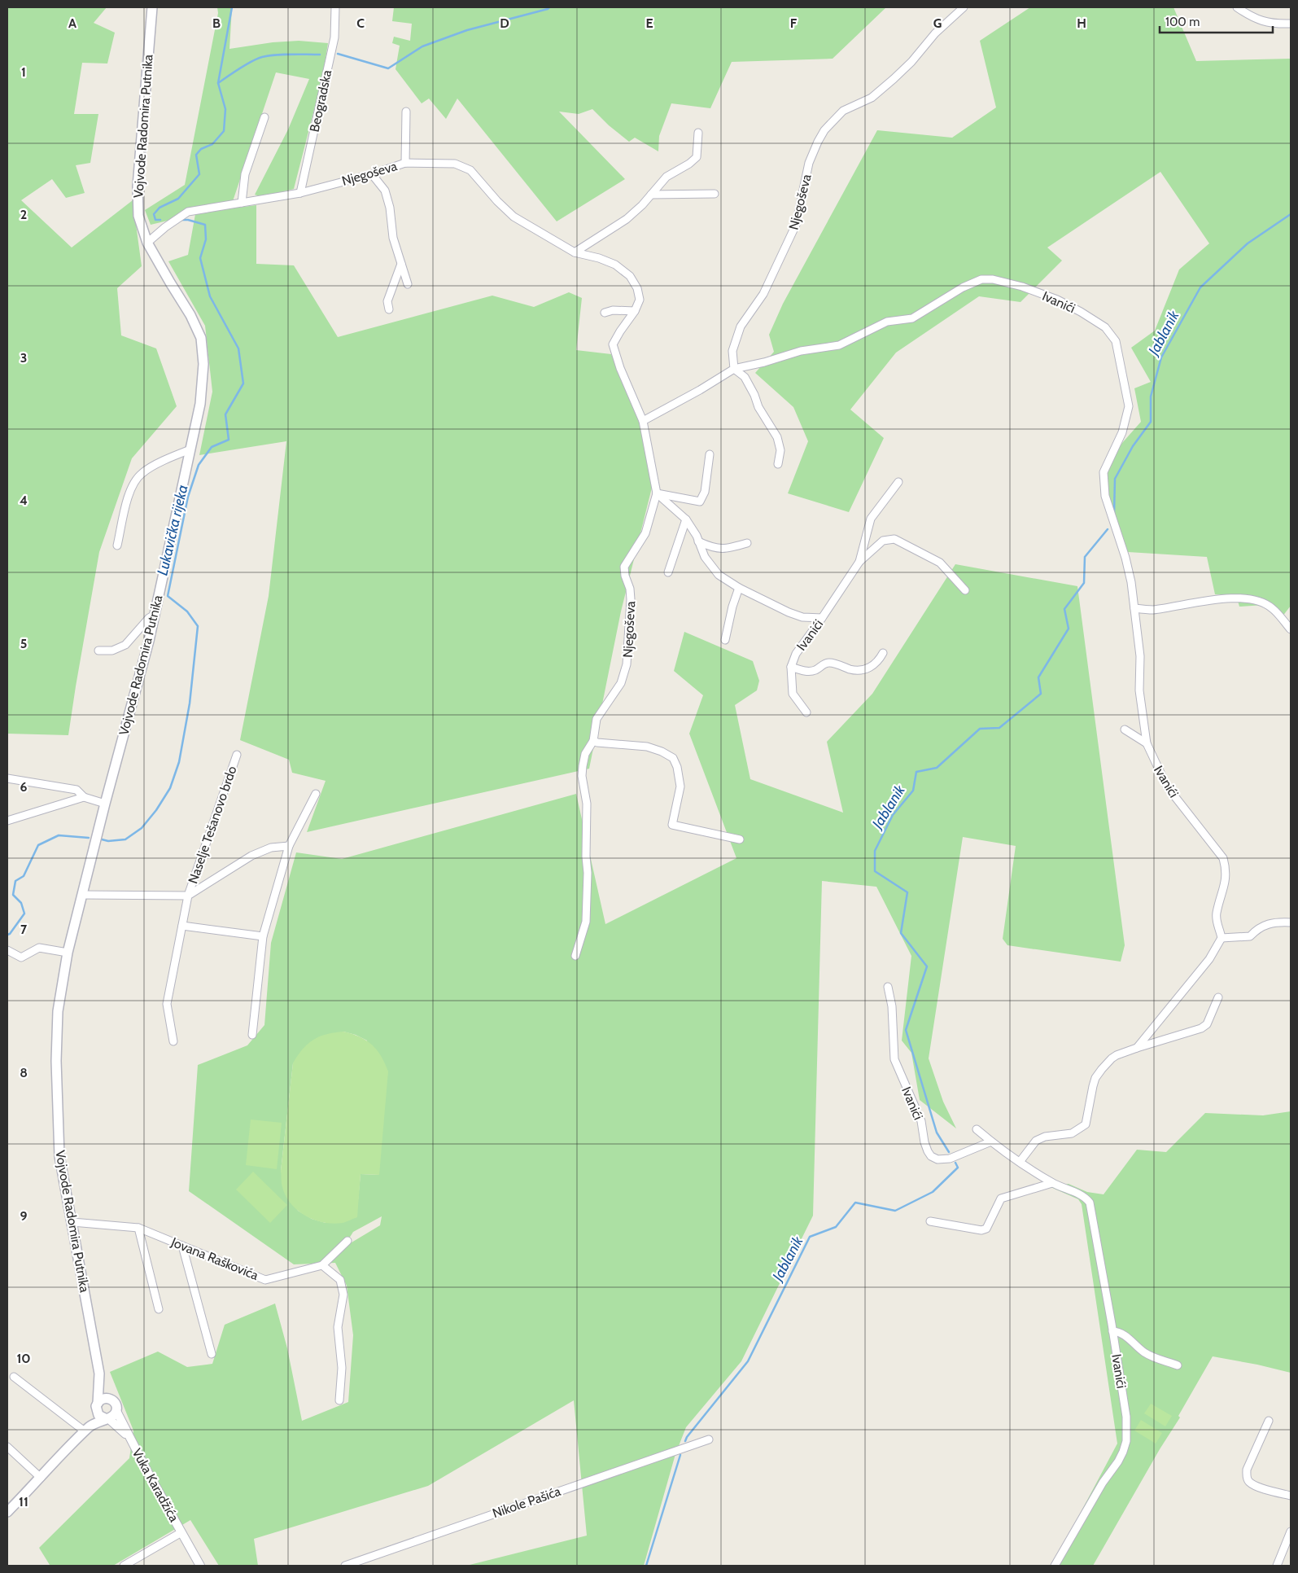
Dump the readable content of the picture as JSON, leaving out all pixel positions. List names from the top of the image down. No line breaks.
{"streets":{"main road":["Vojvode Radomira Putnika"],"street":["Beogradska","Njegoševa","Ivanići","Naselje Tešanovo brdo","Jovana Raškovića","Vuka Karadžića","Nikole Pašića"]},"crossings":[["Beogradska","Njegoševa"],["Vojvode Radomira Putnika","Njegoševa"],["Vojvode Radomira Putnika","Naselje Tešanovo brdo"],["Vojvode Radomira Putnika","Jovana Raškovića"],["Vojvode Radomira Putnika","Vuka Karadžića"],["Njegoševa","Ivanići"]],"water":["Jablanik","Lukavička rijeka"],"scale_bar":"100 m","grid":{"columns":["A","B","C","D","E","F","G","H"],"rows":["1","2","3","4","5","6","7","8","9","10","11"]}}
